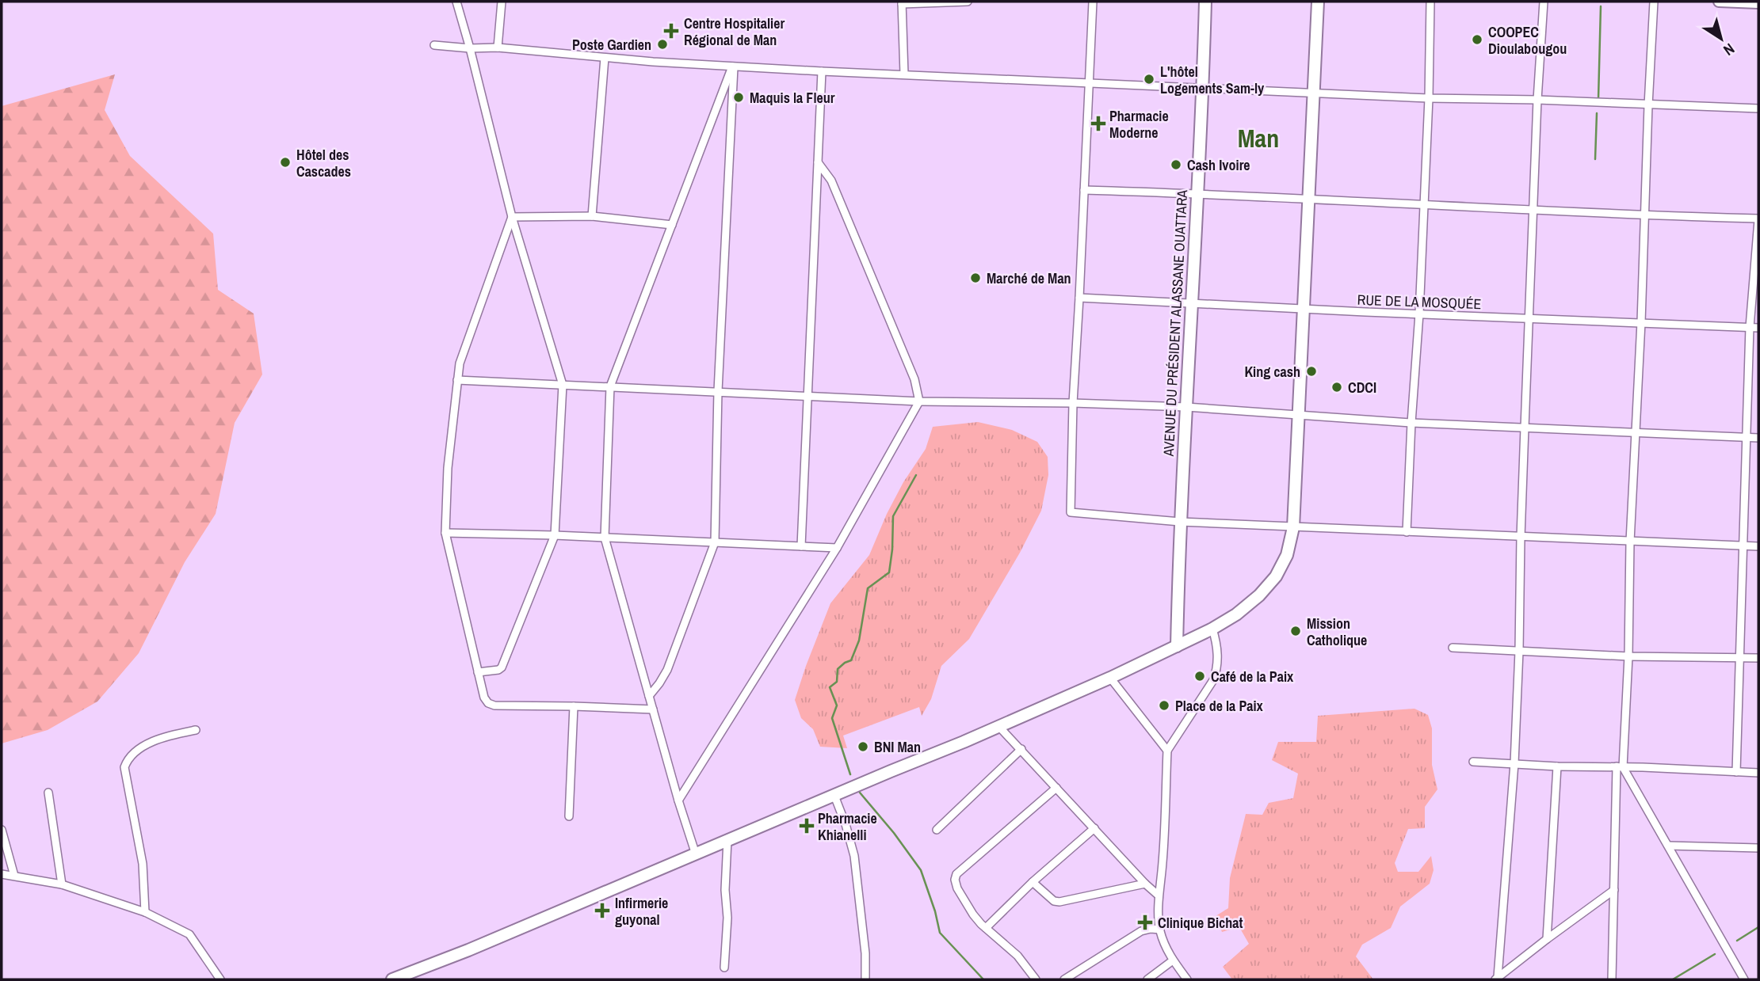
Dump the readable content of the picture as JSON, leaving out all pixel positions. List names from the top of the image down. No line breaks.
{"streets":{"main road":["AVENUE DU PRÉSIDENT ALASSANE OUATTARA"],"street":["RUE DE LA MOSQUÉE"]},"crossings":[["RUE DE LA MOSQUÉE","AVENUE DU PRÉSIDENT ALASSANE OUATTARA"]],"districts":["Man"],"places":{"health":["Centre Hospitalier Régional de Man","Pharmacie Moderne","Pharmacie Khianelli","Infirmerie guyonal","Clinique Bichat"],"other":["COOPEC Dioulabougou","Poste Gardien","L'hôtel Logements Sam-ly","Maquis la Fleur","Hôtel des Cascades","Cash Ivoire","Marché de Man","King cash","CDCI","Mission Catholique","Café de la Paix","Place de la Paix","BNI Man"]},"north":"bottom right"}
